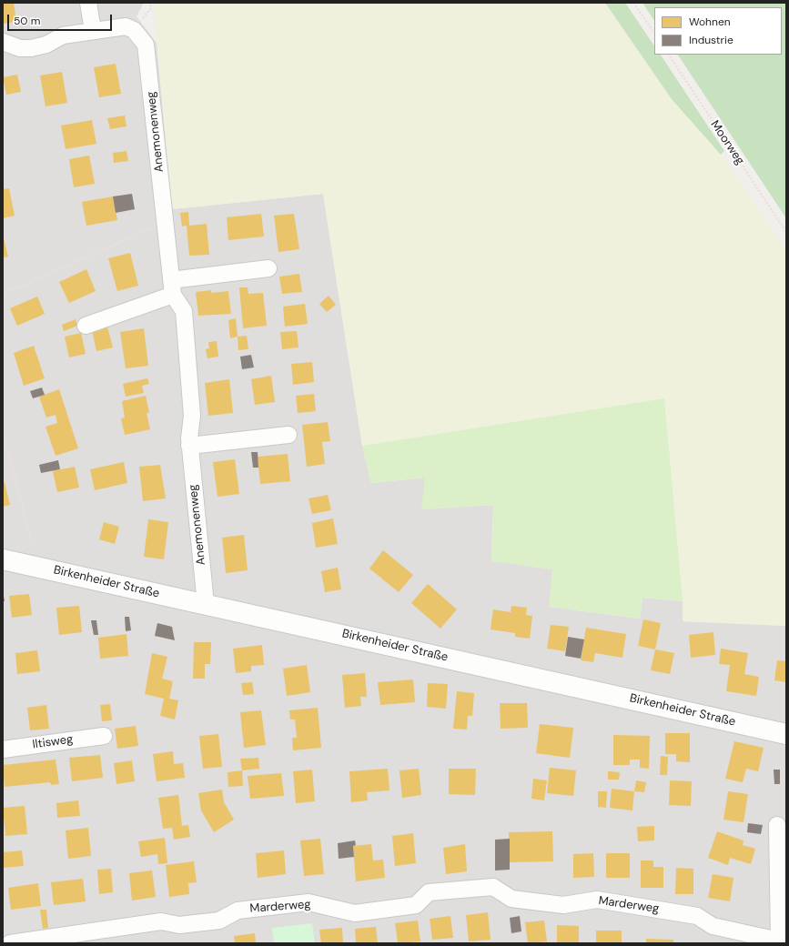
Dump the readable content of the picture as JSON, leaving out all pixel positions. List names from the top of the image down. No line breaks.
{"streets":{"street":["Anemonenweg","Birkenheider Straße","Iltisweg","Marderweg"],"path":["Moorweg"]},"crossings":[["Anemonenweg","Birkenheider Straße"]],"legend":["Wohnen","Industrie"],"scale_bar":"50 m"}
